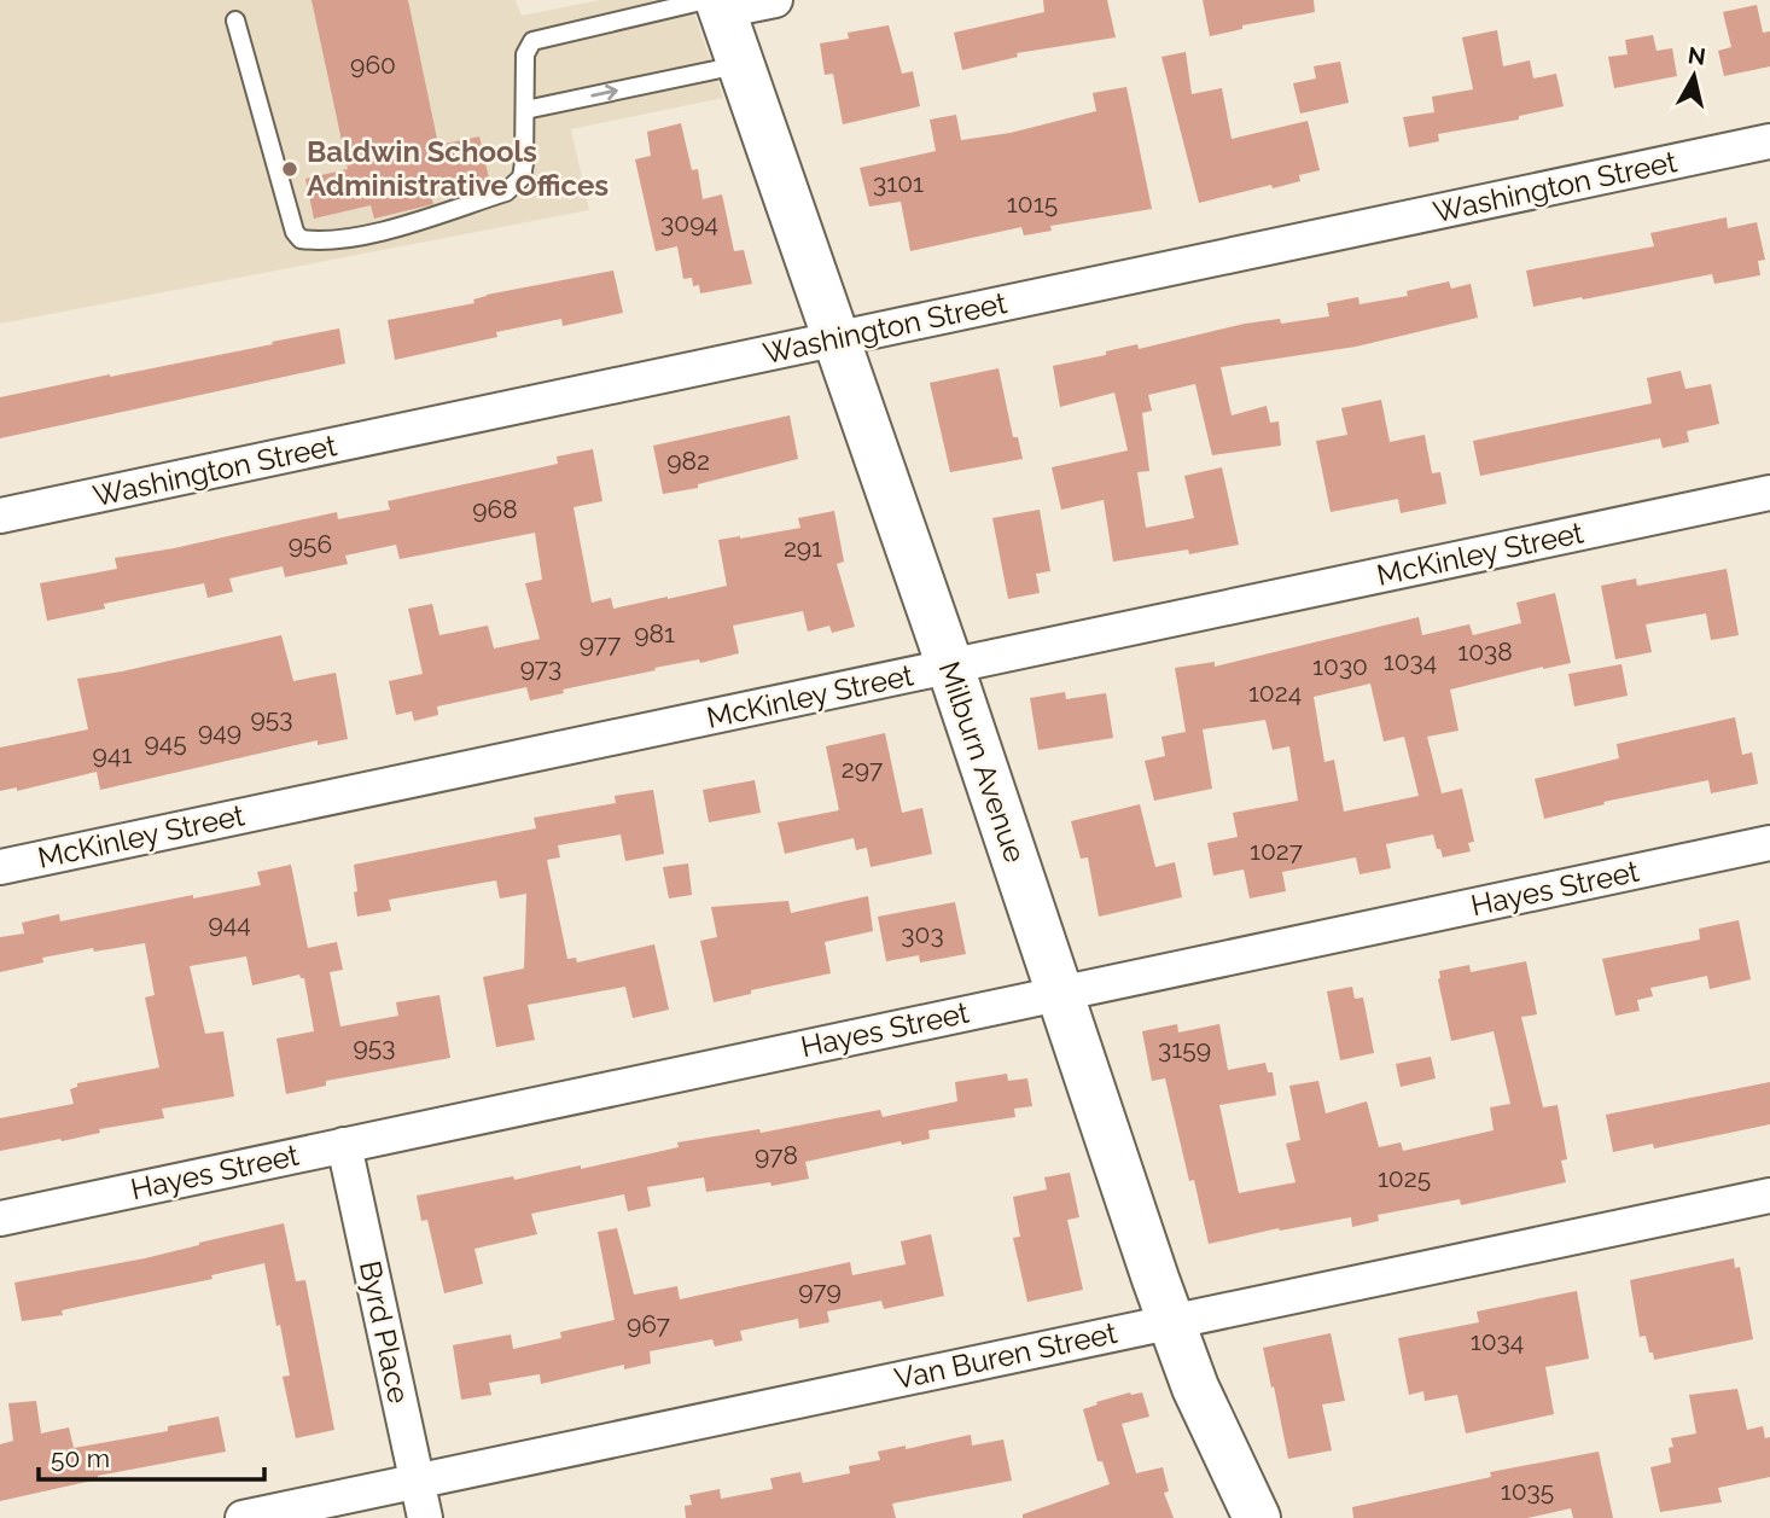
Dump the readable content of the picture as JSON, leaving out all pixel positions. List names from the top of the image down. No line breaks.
{"streets":{"main road":["Milburn Avenue"],"street":["Washington Street","McKinley Street","Hayes Street","Byrd Place","Van Buren Street"]},"crossings":[["Washington Street","Milburn Avenue"],["McKinley Street","Milburn Avenue"],["Milburn Avenue","Hayes Street"],["Milburn Avenue","Van Buren Street"],["Hayes Street","Byrd Place"],["Byrd Place","Van Buren Street"]],"places":["Baldwin Schools Administrative Offices"],"house_numbers":["960","3101","1015","3094","982","968","956","291","981","977","1038","1034","1030","973","1024","953","949","945","941","297","1027","944","303","953","3159","978","1025","979","967","1034","1035"],"scale_bar":"50 m","north":"top"}
